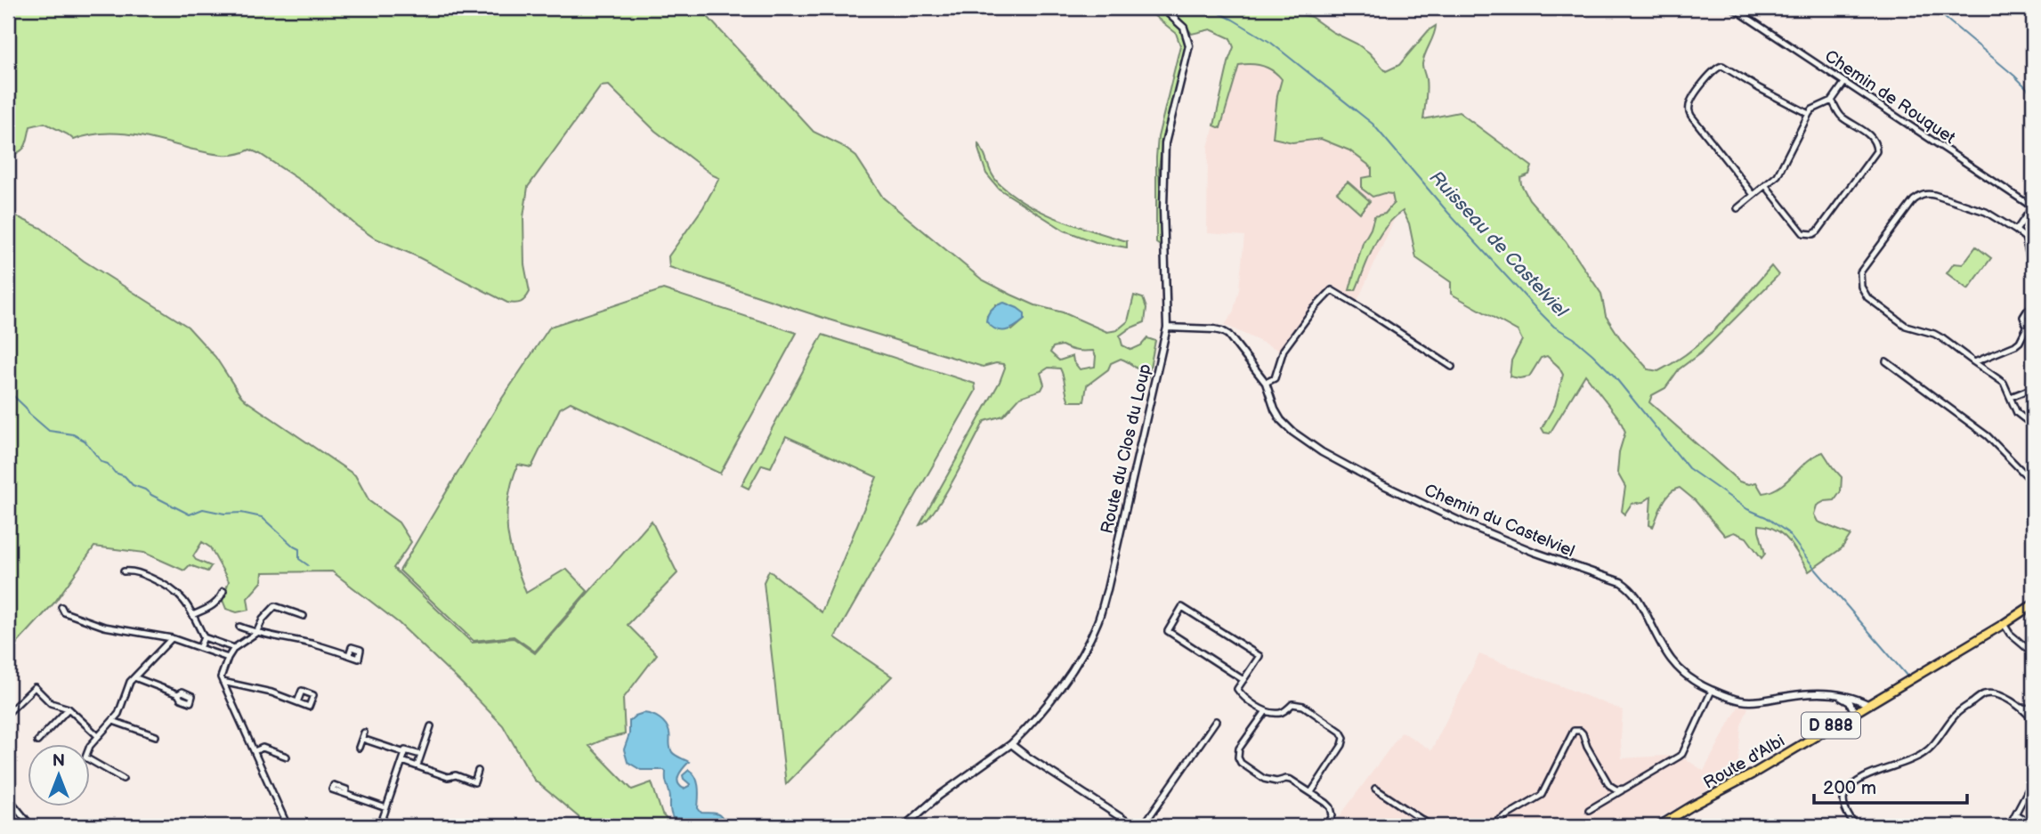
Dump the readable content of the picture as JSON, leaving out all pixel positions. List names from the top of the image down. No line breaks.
{"streets":{"main road":["D 888","Route d'Albi"],"street":["Chemin de Rouquet","Route du Clos du Loup","Chemin du Castelviel"]},"crossings":[["Route du Clos du Loup","Chemin du Castelviel"],["Chemin du Castelviel","Route d'Albi"],["D 888","Route d'Albi"]],"water":["Ruisseau de Castelviel"],"scale_bar":"200 m","north":"top"}
